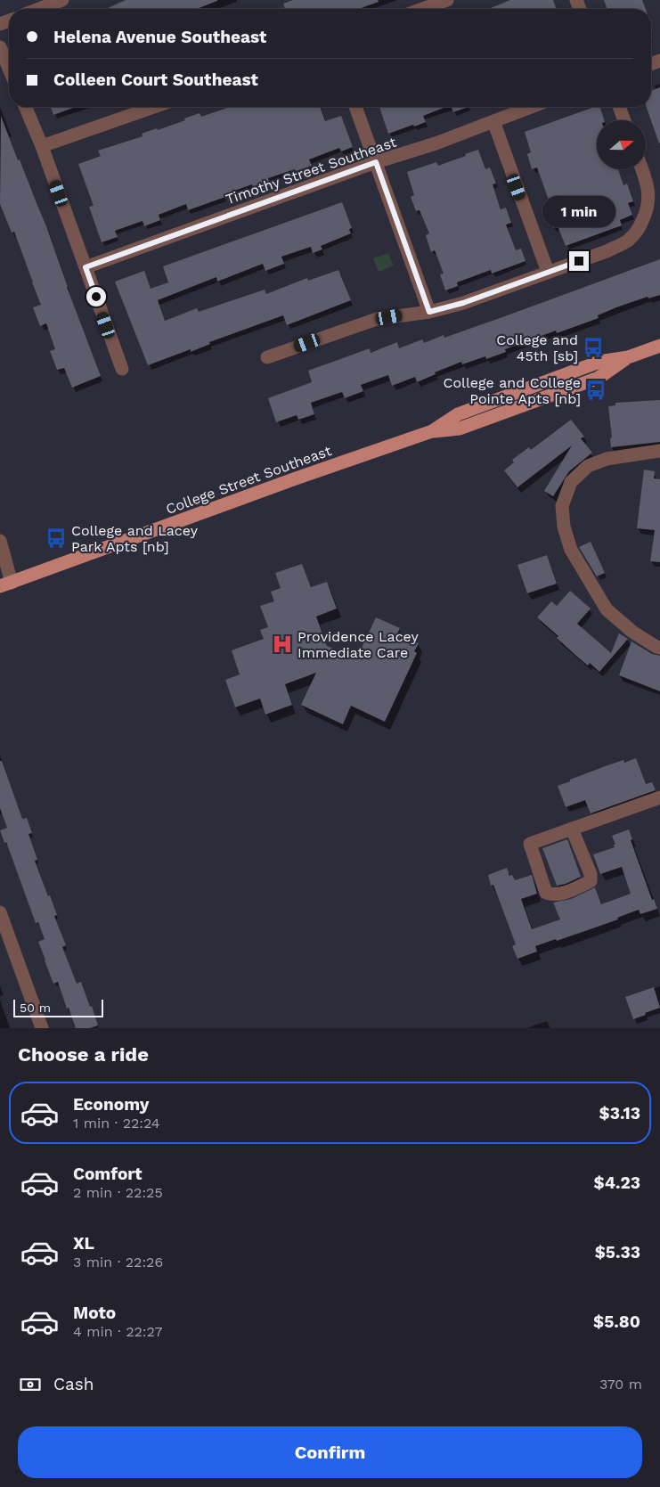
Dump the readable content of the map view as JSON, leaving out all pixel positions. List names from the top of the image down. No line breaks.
{"streets":{"main road":["College Street Southeast"],"street":["Timothy Street Southeast"]},"places":{"bus stop":["College and 45th [sb]","College and College Pointe Apts [nb]","College and Lacey Park Apts [nb]"],"hospital":["Providence Lacey Immediate Care"]},"scale_bar":"50 m","north":"right","page":{"banner":["Helena Avenue Southeast","Colleen Court Southeast"],"bubble":"1 min","scale":"50 m","heading":"Choose a ride","list":[{"name":"Economy","note":"1 min · 22:24","value":"$3.13"},{"name":"Comfort","note":"2 min · 22:25","value":"$4.23"},{"name":"XL","note":"3 min · 22:26","value":"$5.33"},{"name":"Moto","note":"4 min · 22:27","value":"$5.80"}],"pay":["Cash","370 m"],"buttons":"Confirm"}}
